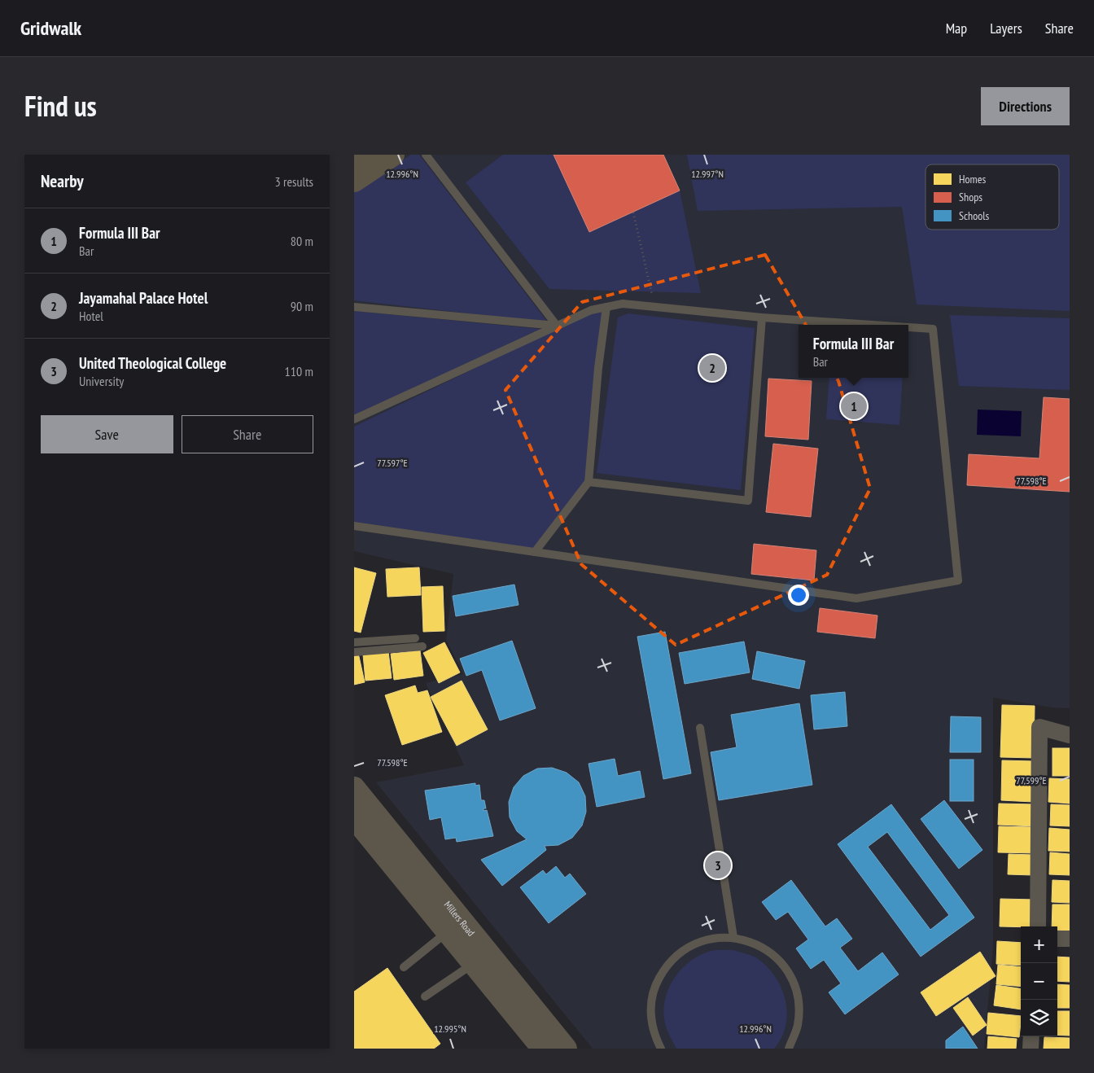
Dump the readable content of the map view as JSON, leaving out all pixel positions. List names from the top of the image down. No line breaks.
{"streets":{"street":["Millers Road"]},"legend":["Homes","Shops","Schools"],"page":{"header":"Gridwalk","nav":["Map","Layers","Share"],"title":"Find us","buttons":["Directions",["Save","Share"]],"heading":["Nearby","3 results"],"list":[{"mark":"1","name":"Formula III Bar","note":"Bar","value":"80 m"},{"mark":"2","name":"Jayamahal Palace Hotel","note":"Hotel","value":"90 m"},{"mark":"3","name":"United Theological College","note":"University","value":"110 m"}],"popup":["Formula III Bar","Bar"],"pins":["2","1","3"],"map_buttons":["+","−"]},"coordinates":["12.996°N","12.997°N","77.597°E","77.598°E","77.599°E","12.995°N"]}
